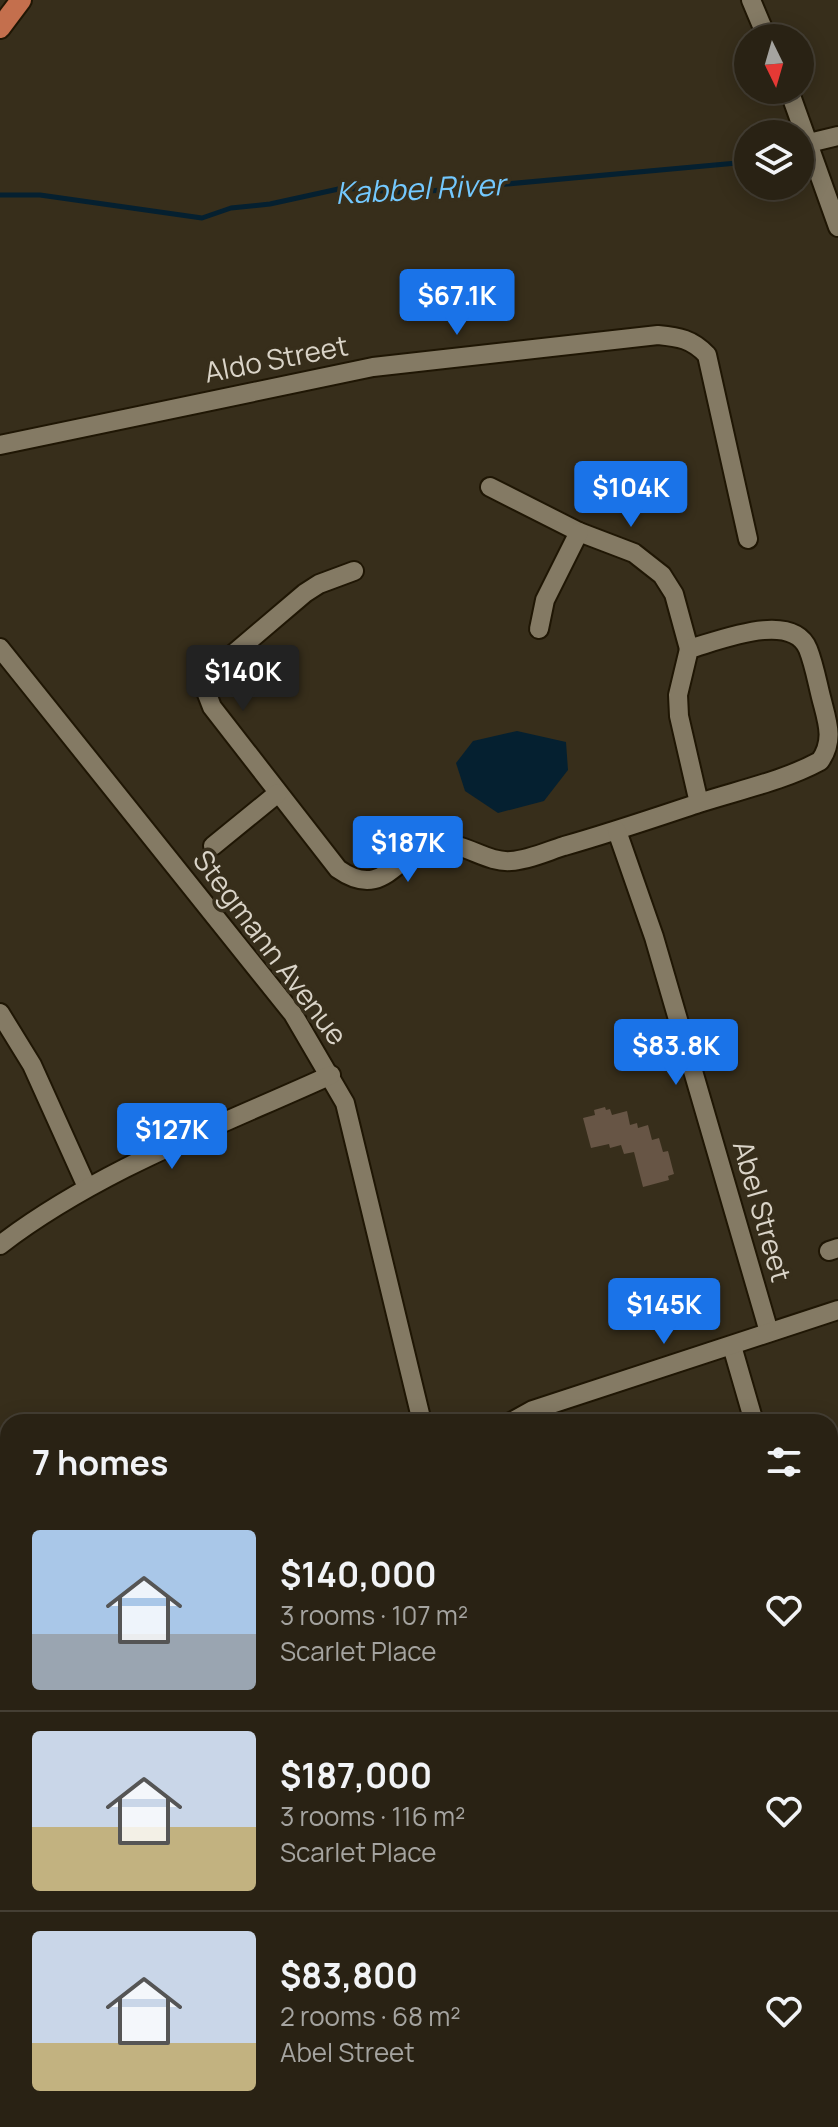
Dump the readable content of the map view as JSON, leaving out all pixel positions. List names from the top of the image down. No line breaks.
{"streets":{"street":["Aldo Street","Stegmann Avenue","Abel Street"]},"water":["Kabbel River"],"north":"bottom","page":{"price":["$67.1K","$104K","$140K","$187K","$83.8K","$127K","$145K"],"heading":"7 homes","list":[{"name":"$140,000","note":"3 rooms · 107 m² · Scarlet Place"},{"name":"$187,000","note":"3 rooms · 116 m² · Scarlet Place"},{"name":"$83,800","note":"2 rooms · 68 m² · Abel Street"}]}}
